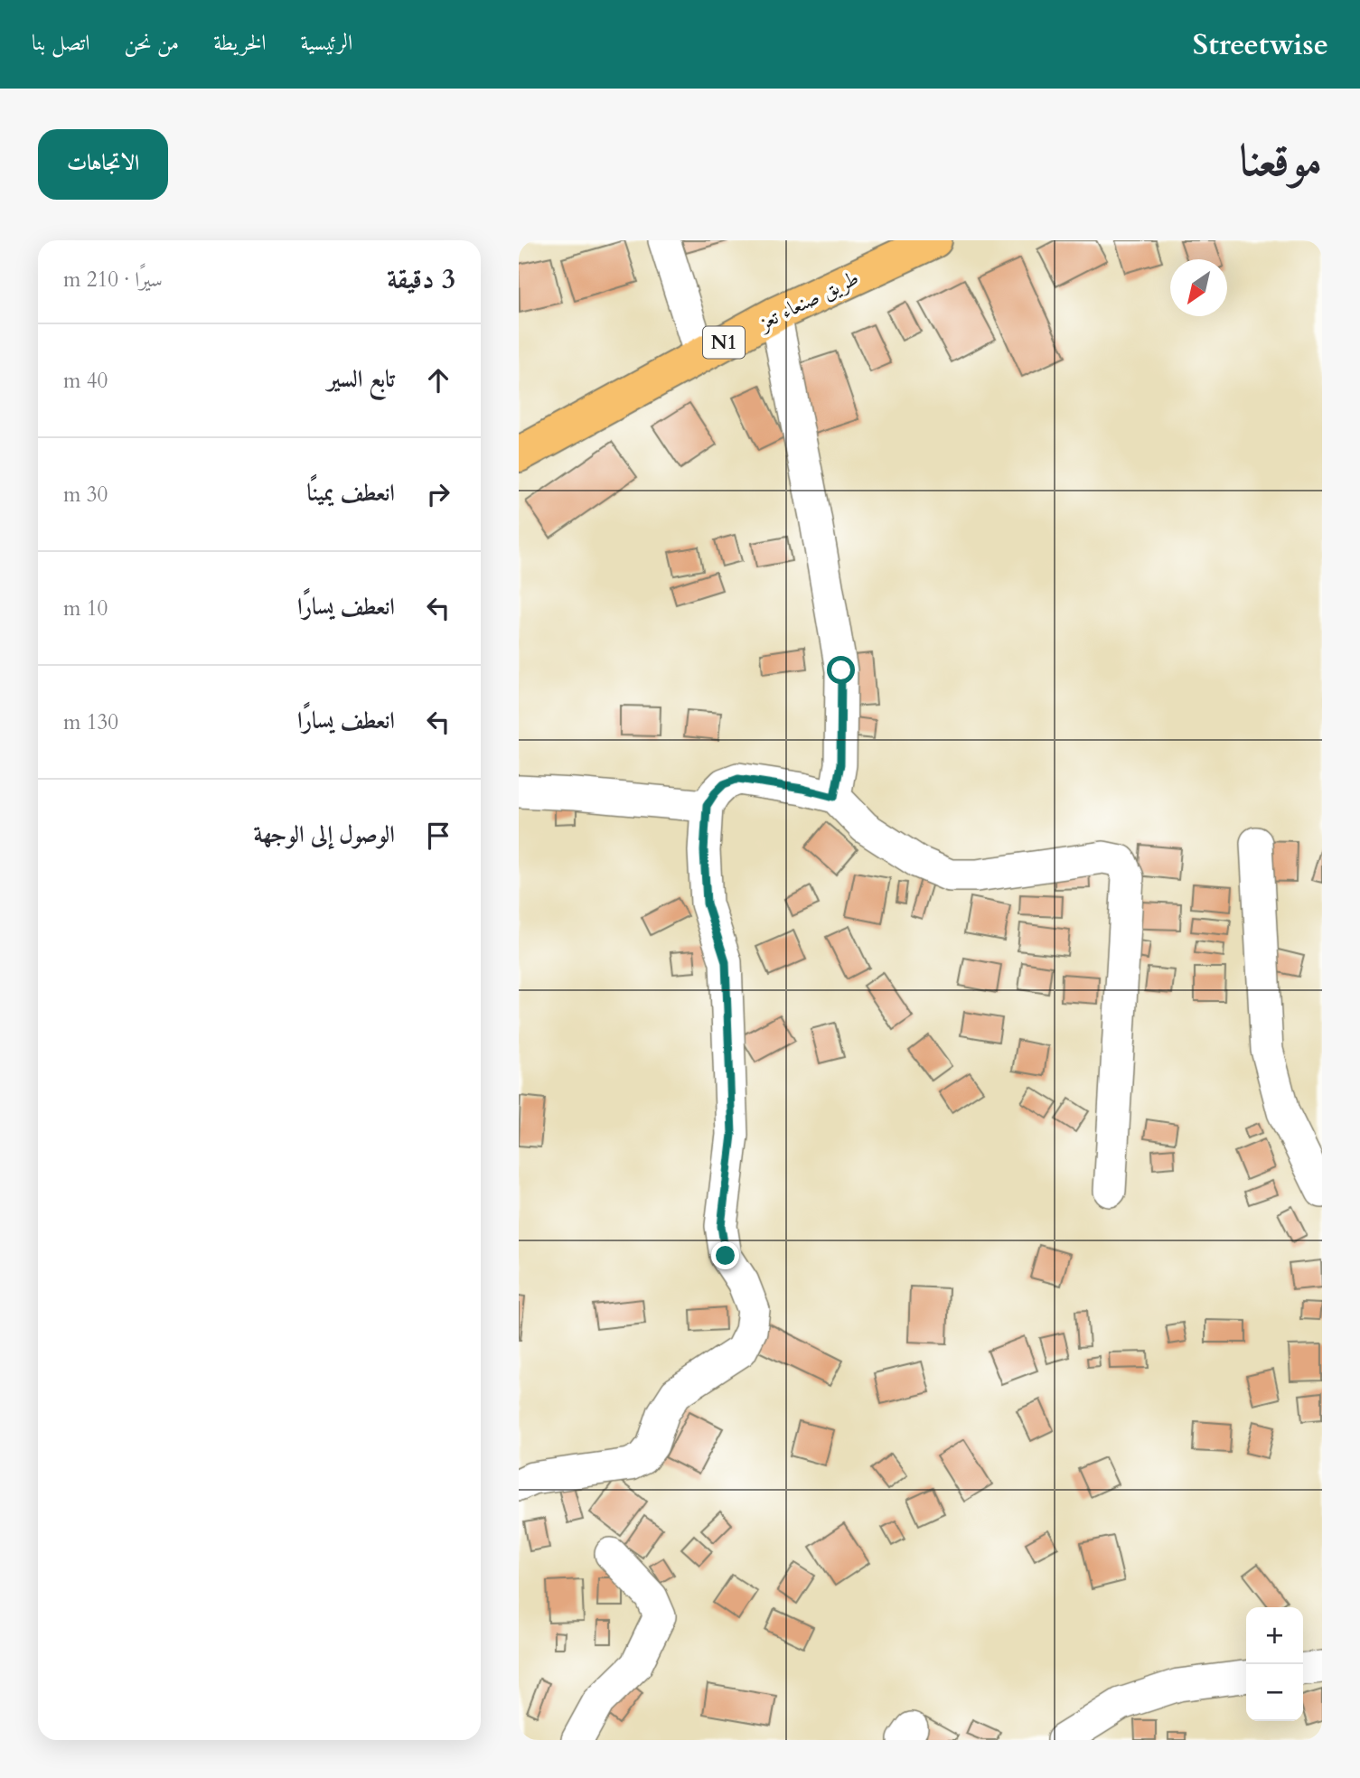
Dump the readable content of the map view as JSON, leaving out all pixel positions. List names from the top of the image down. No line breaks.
{"streets":{"highway":["طريق صنعاء تعز","N1"]},"north":"bottom left","page":{"header":"Streetwise","nav":["الرئيسية","الخريطة","من نحن","اتصل بنا"],"title":"موقعنا","buttons":"الاتجاهات","heading":["3 دقيقة","سيرًا · 210 m"],"list":[["تابع السير","40 m"],["انعطف يمينًا","30 m"],["انعطف يسارًا","10 m"],["انعطف يسارًا","130 m"],"الوصول إلى الوجهة"],"map_buttons":["+","−"]}}
